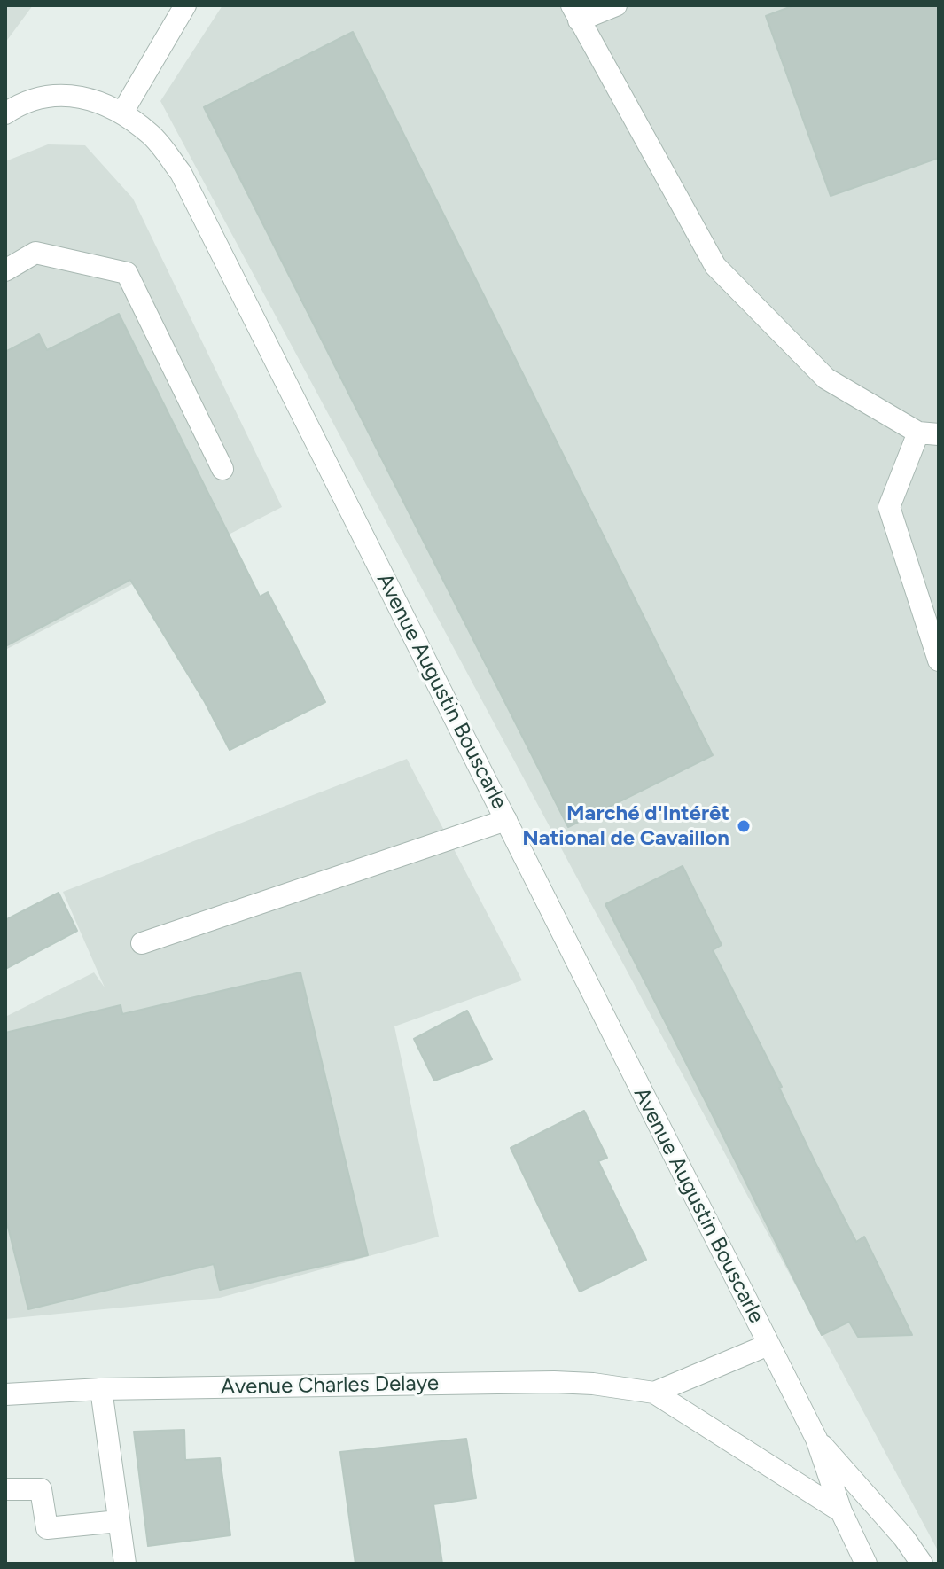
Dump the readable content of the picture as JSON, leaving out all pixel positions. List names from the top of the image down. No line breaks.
{"streets":{"street":["Avenue Augustin Bouscarle","Avenue Charles Delaye"]},"places":["Marché d'Intérêt National de Cavaillon"]}
